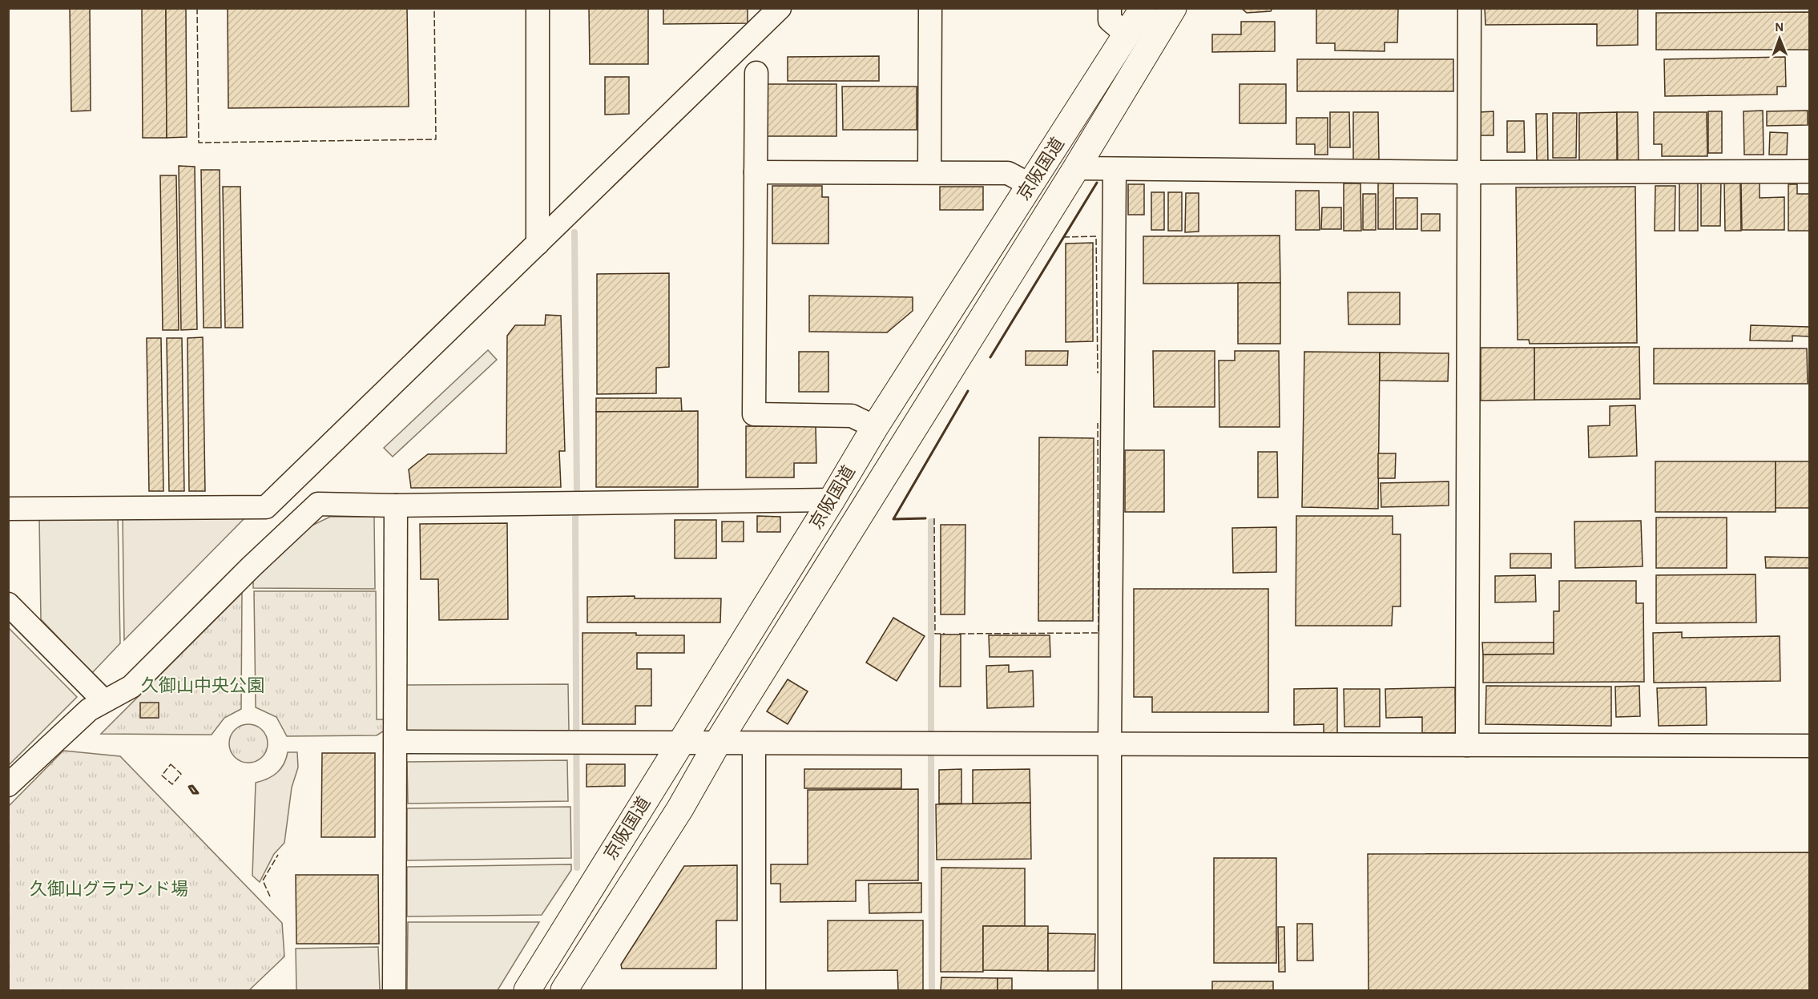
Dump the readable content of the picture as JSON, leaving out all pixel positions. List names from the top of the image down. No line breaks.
{"streets":{"highway":["京阪国道"]},"parks":["久御山中央公園","久御山グラウンド場"],"north":"top"}
